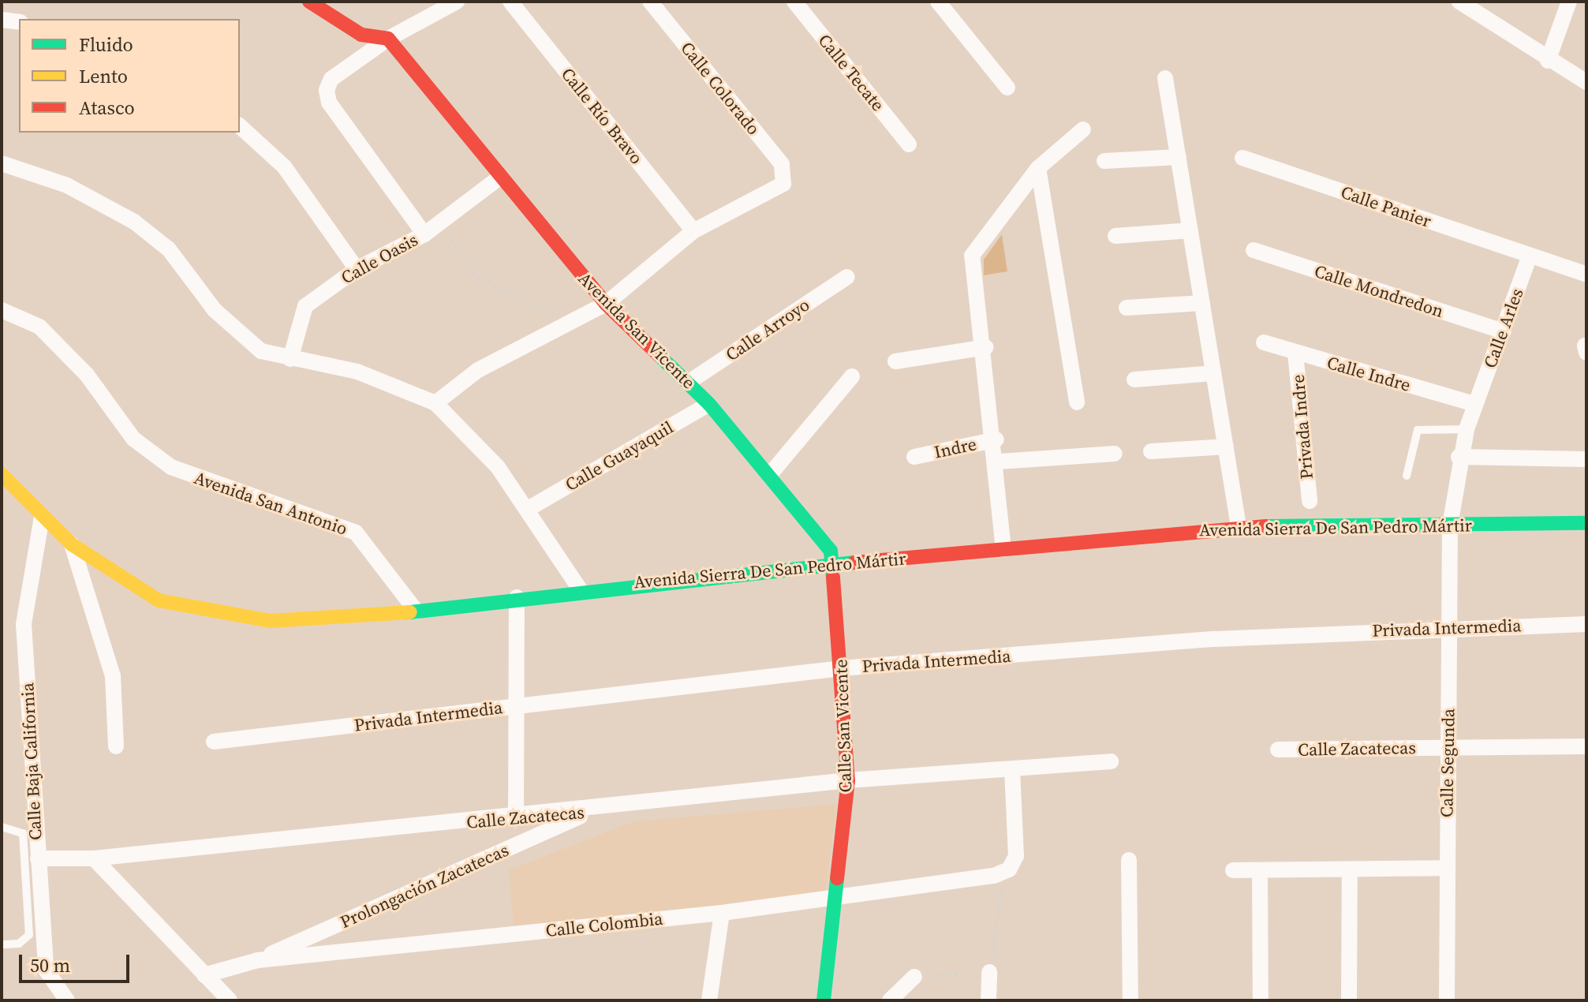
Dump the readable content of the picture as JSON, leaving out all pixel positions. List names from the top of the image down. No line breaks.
{"streets":{"street":["Calle Tecate","Calle Colorado","Calle Río Bravo","Calle Panier","Calle Oasis","Calle Mondredon","Calle Arles","Calle Arroyo","Avenida San Vicente","Calle Indre","Privada Indre","Indre","Calle Guayaquil","Avenida San Antonio","Avenida Sierra De San Pedro Mártir","Privada Intermedia","Calle San Vicente","Calle Zacatecas","Calle Baja California","Calle Segunda","Prolongación Zacatecas","Calle Colombia"]},"crossings":[["Calle Colorado","Calle Río Bravo"],["Calle Panier","Calle Arles"],["Calle Oasis","Avenida San Vicente"],["Calle Mondredon","Calle Arles"],["Calle Arles","Calle Indre"],["Calle Arles","Avenida Sierra De San Pedro Mártir"],["Calle Arles","Calle Segunda"],["Calle Arroyo","Avenida San Vicente"],["Avenida San Vicente","Calle Guayaquil"],["Avenida San Vicente","Avenida Sierra De San Pedro Mártir"],["Avenida San Vicente","Calle San Vicente"],["Calle Indre","Privada Indre"],["Avenida San Antonio","Avenida Sierra De San Pedro Mártir"],["Avenida Sierra De San Pedro Mártir","Calle San Vicente"],["Avenida Sierra De San Pedro Mártir","Calle Baja California"],["Avenida Sierra De San Pedro Mártir","Calle Segunda"],["Privada Intermedia","Calle San Vicente"],["Privada Intermedia","Calle Segunda"],["Calle San Vicente","Calle Zacatecas"],["Calle San Vicente","Calle Colombia"],["Calle Zacatecas","Calle Baja California"],["Calle Zacatecas","Calle Segunda"],["Calle Zacatecas","Prolongación Zacatecas"],["Prolongación Zacatecas","Calle Colombia"]],"legend":["Fluido","Lento","Atasco"],"scale_bar":"50 m"}
